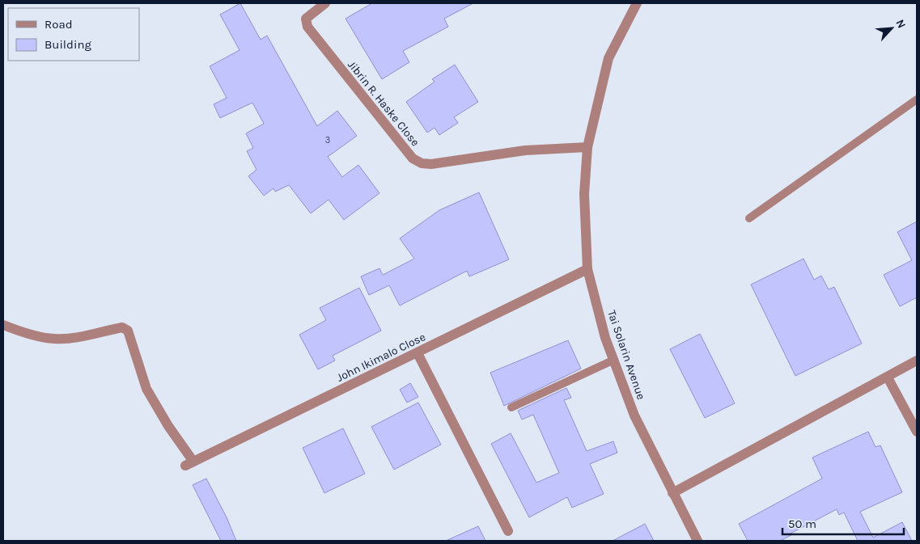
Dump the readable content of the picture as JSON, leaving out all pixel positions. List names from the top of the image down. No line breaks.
{"streets":{"street":["Jibrin R. Haske Close","Tai Solarin Avenue","John Ikimalo Close"]},"crossings":[["Jibrin R. Haske Close","Tai Solarin Avenue"],["Tai Solarin Avenue","John Ikimalo Close"]],"house_numbers":["3"],"legend":["Road","Building"],"scale_bar":"50 m","north":"top right"}
